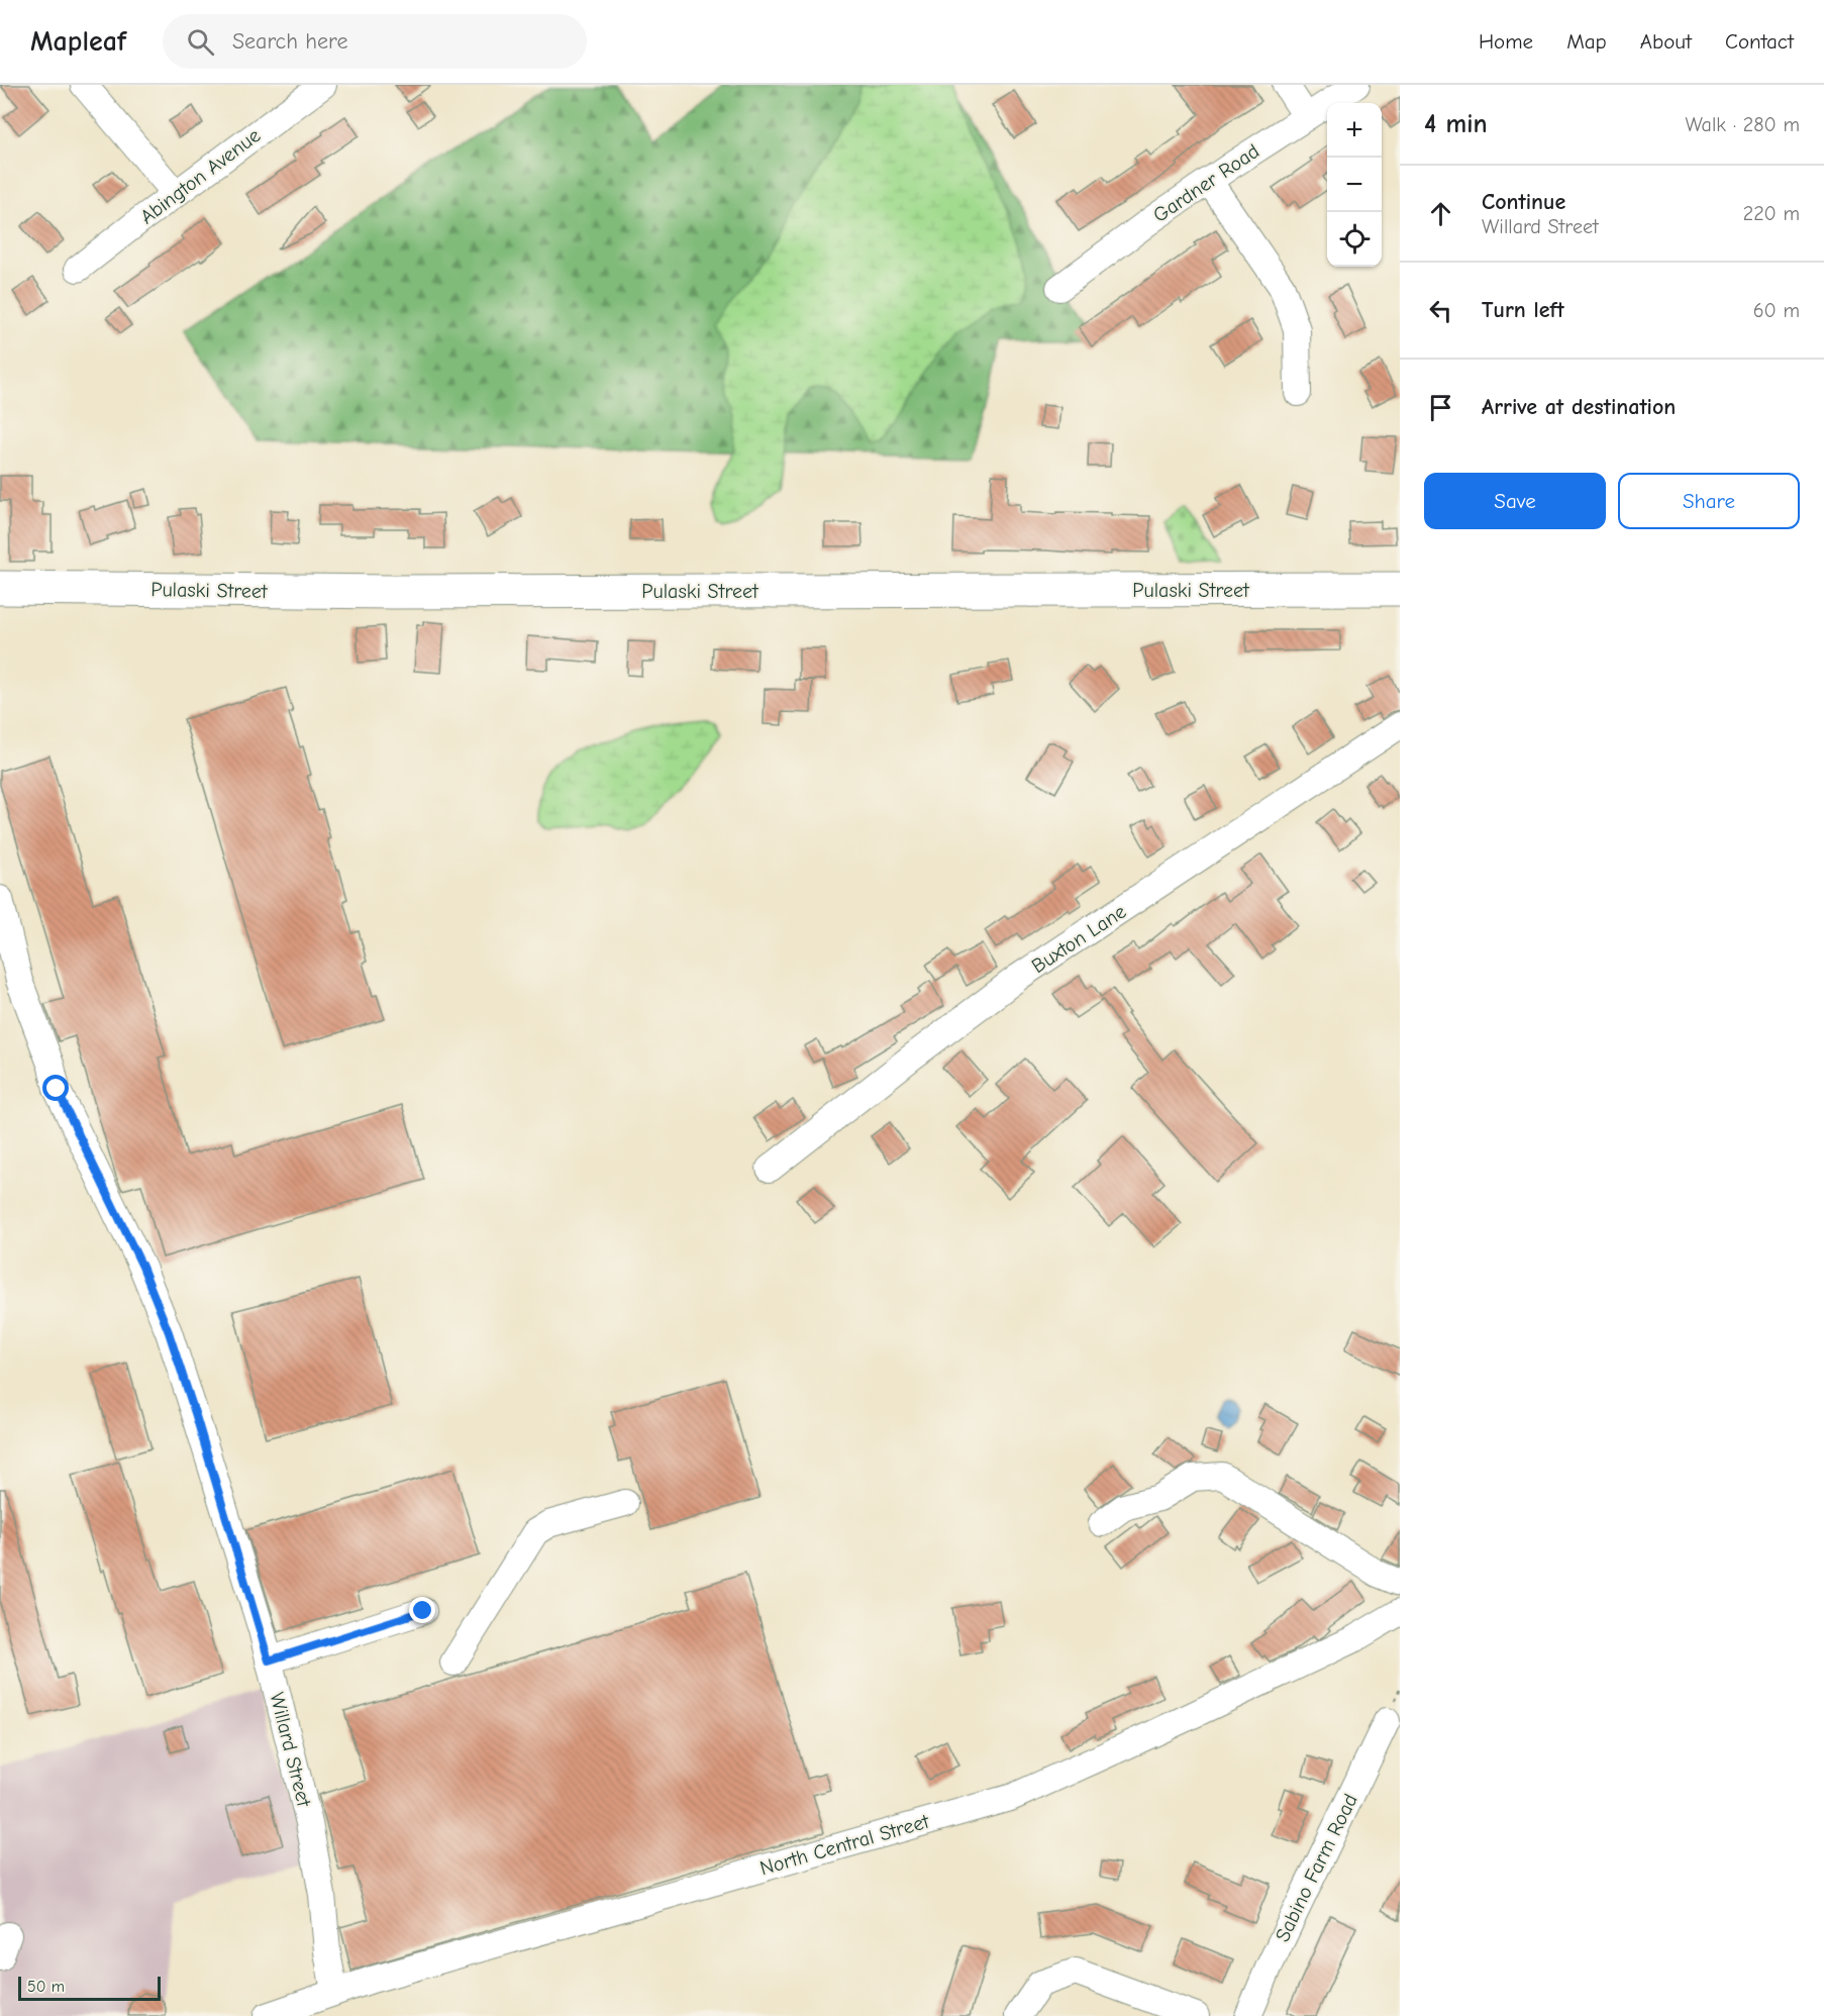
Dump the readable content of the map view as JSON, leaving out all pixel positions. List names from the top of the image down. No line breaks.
{"streets":{"main road":["Pulaski Street"],"street":["Abington Avenue","Gardner Road","Buxton Lane","Willard Street","North Central Street","Sabino Farm Road"]},"crossings":[["Willard Street","North Central Street"]],"scale_bar":"50 m","page":{"header":"Mapleaf","search":"Search here","nav":["Home","Map","About","Contact"],"heading":["4 min","Walk · 280 m"],"map_buttons":["+","−"],"list":[["Continue","Willard Street","220 m"],["Turn left","60 m"],"Arrive at destination"],"buttons":["Save","Share"],"scale":"50 m"}}
